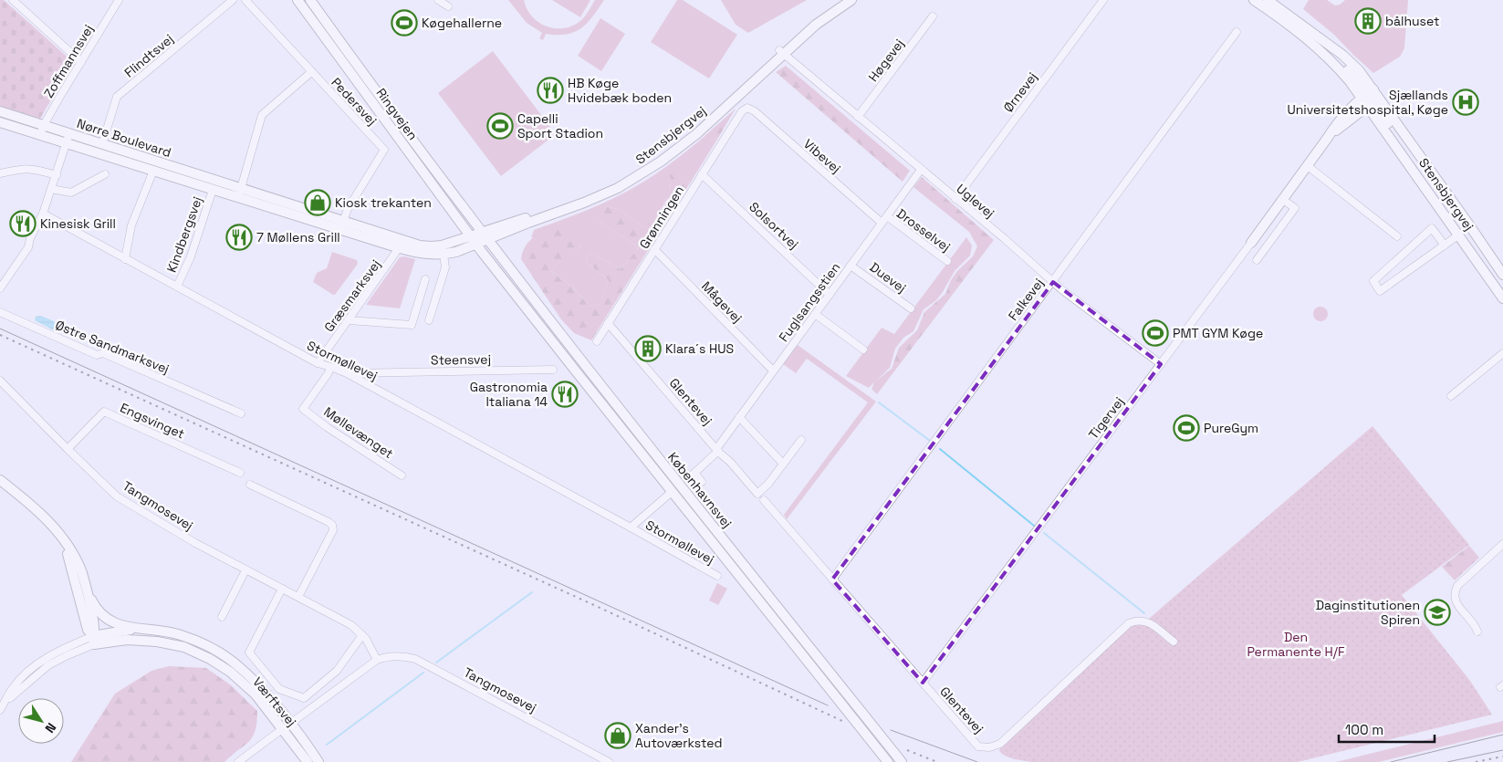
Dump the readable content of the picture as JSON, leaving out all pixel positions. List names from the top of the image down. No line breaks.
{"streets":{"street":["Flindtsvej","Høgevej","Zoffmannsvej","Ørnevej","Pedersvej","Ringvejen","Stensbjergvej","Nørre Boulevard","Vibevej","Uglevej","Grønningen","Solsortvej","Drosselvej","Kindbergsvej","Duevej","Græsmarksvej","Falkevej","Mågevej","Fuglsangsstien","Østre Sandmarksvej","Steensvej","Stormøllevej","Glentevej","Tigervej","Engsvinget","Møllevænget","Københavnsvej","Tangmosevej","Værftsvej"]},"crossings":[["Flindtsvej","Nørre Boulevard"],["Høgevej","Uglevej"],["Zoffmannsvej","Nørre Boulevard"],["Ørnevej","Uglevej"],["Pedersvej","Nørre Boulevard"],["Ringvejen","Stensbjergvej"],["Ringvejen","Nørre Boulevard"],["Ringvejen","Københavnsvej"],["Stensbjergvej","Nørre Boulevard"],["Stensbjergvej","Uglevej"],["Stensbjergvej","Tigervej"],["Stensbjergvej","Københavnsvej"],["Nørre Boulevard","Kindbergsvej"],["Nørre Boulevard","Græsmarksvej"],["Nørre Boulevard","Københavnsvej"],["Vibevej","Grønningen"],["Vibevej","Fuglsangsstien"],["Uglevej","Falkevej"],["Uglevej","Fuglsangsstien"],["Uglevej","Tigervej"],["Grønningen","Solsortvej"],["Grønningen","Mågevej"],["Grønningen","Glentevej"],["Solsortvej","Fuglsangsstien"],["Drosselvej","Fuglsangsstien"],["Kindbergsvej","Stormøllevej"],["Duevej","Fuglsangsstien"],["Græsmarksvej","Stormøllevej"],["Falkevej","Glentevej"],["Mågevej","Fuglsangsstien"],["Fuglsangsstien","Glentevej"],["Steensvej","Stormøllevej"],["Stormøllevej","Møllevænget"],["Stormøllevej","Københavnsvej"],["Glentevej","Tigervej"],["Engsvinget","Tangmosevej"],["Tangmosevej","Værftsvej"]],"parks":["Den Permanente H/F"],"places":{"building":["bålhuset","Klara´s HUS"],"sports":["Køgehallerne","Capelli Sport Stadion","PMT GYM Køge","PureGym"],"restaurant":["HB Køge Hvidebæk boden","Kinesisk Grill","7 Møllens Grill","Gastronomia Italiana 14"],"hospital":["Sjællands Universitetshospital, Køge"],"shop":["Kiosk trekanten","Xander's Autoværksted"],"school or university":["Daginstitutionen Spiren"]},"scale_bar":"100 m","north":"bottom right"}
